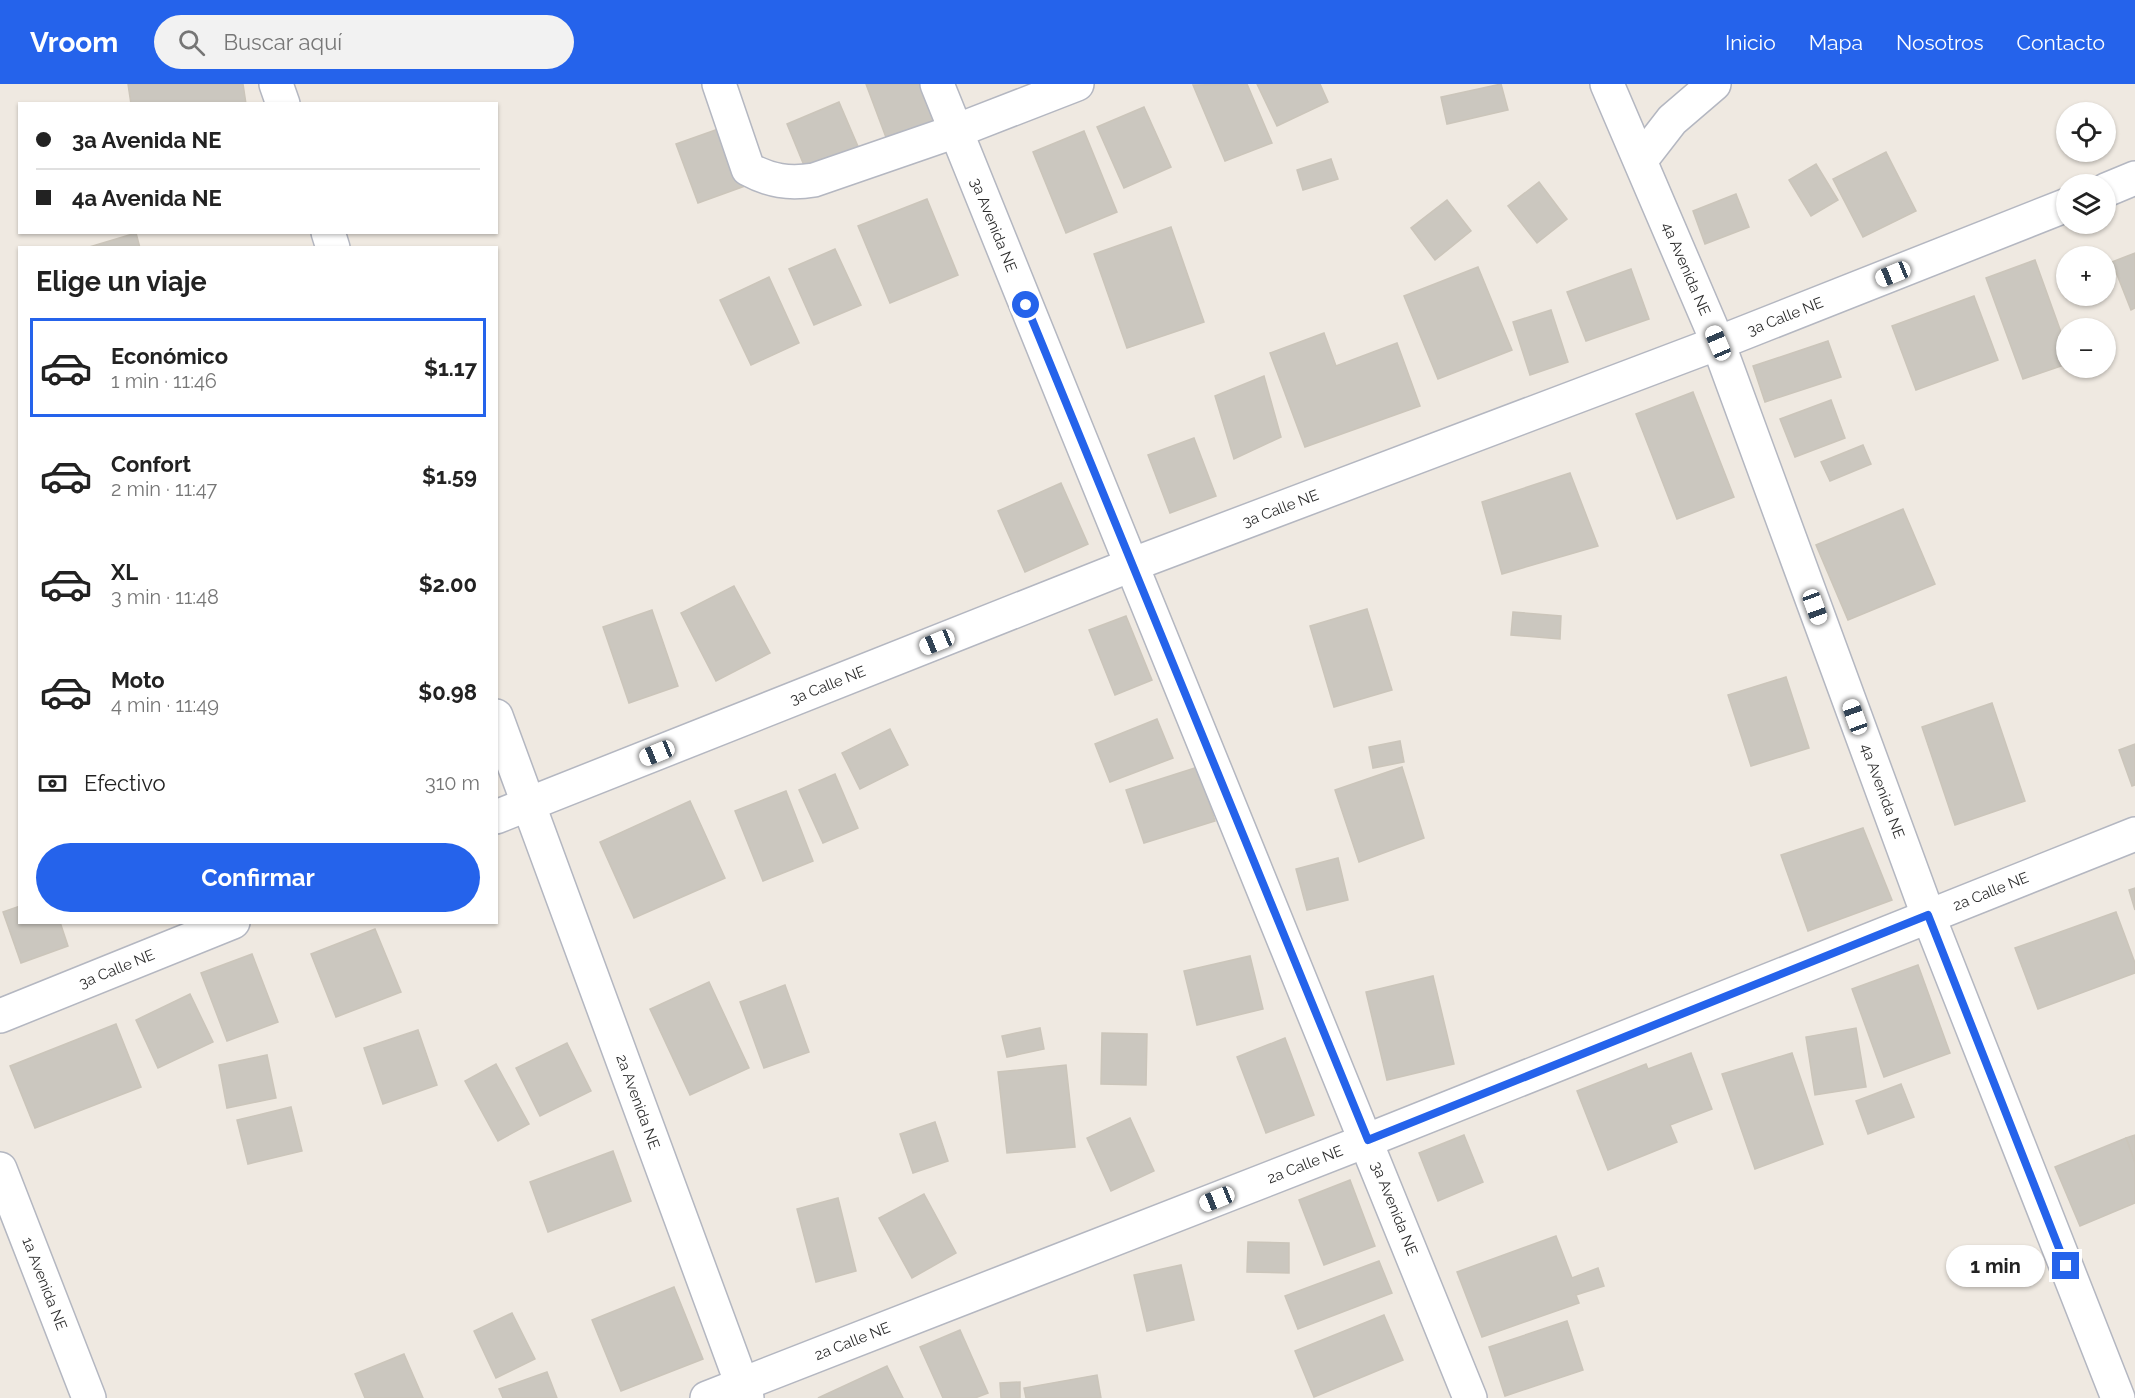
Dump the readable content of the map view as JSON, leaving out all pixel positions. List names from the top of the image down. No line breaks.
{"streets":{"street":["3a Avenida NE","4a Avenida NE","3a Calle NE","2a Calle NE","2a Avenida NE","1a Avenida NE"]},"crossings":[["3a Avenida NE","3a Calle NE"],["3a Avenida NE","2a Calle NE"],["4a Avenida NE","3a Calle NE"],["4a Avenida NE","2a Calle NE"],["3a Calle NE","2a Avenida NE"],["2a Calle NE","2a Avenida NE"]],"page":{"header":"Vroom","search":"Buscar aquí","nav":["Inicio","Mapa","Nosotros","Contacto"],"map_buttons":["+","−"],"banner":["3a Avenida NE","4a Avenida NE"],"heading":"Elige un viaje","list":[{"name":"Económico","note":"1 min · 11:46","value":"$1.17"},{"name":"Confort","note":"2 min · 11:47","value":"$1.59"},{"name":"XL","note":"3 min · 11:48","value":"$2.00"},{"name":"Moto","note":"4 min · 11:49","value":"$0.98"}],"pay":["Efectivo","310 m"],"buttons":"Confirmar","bubble":"1 min"}}
